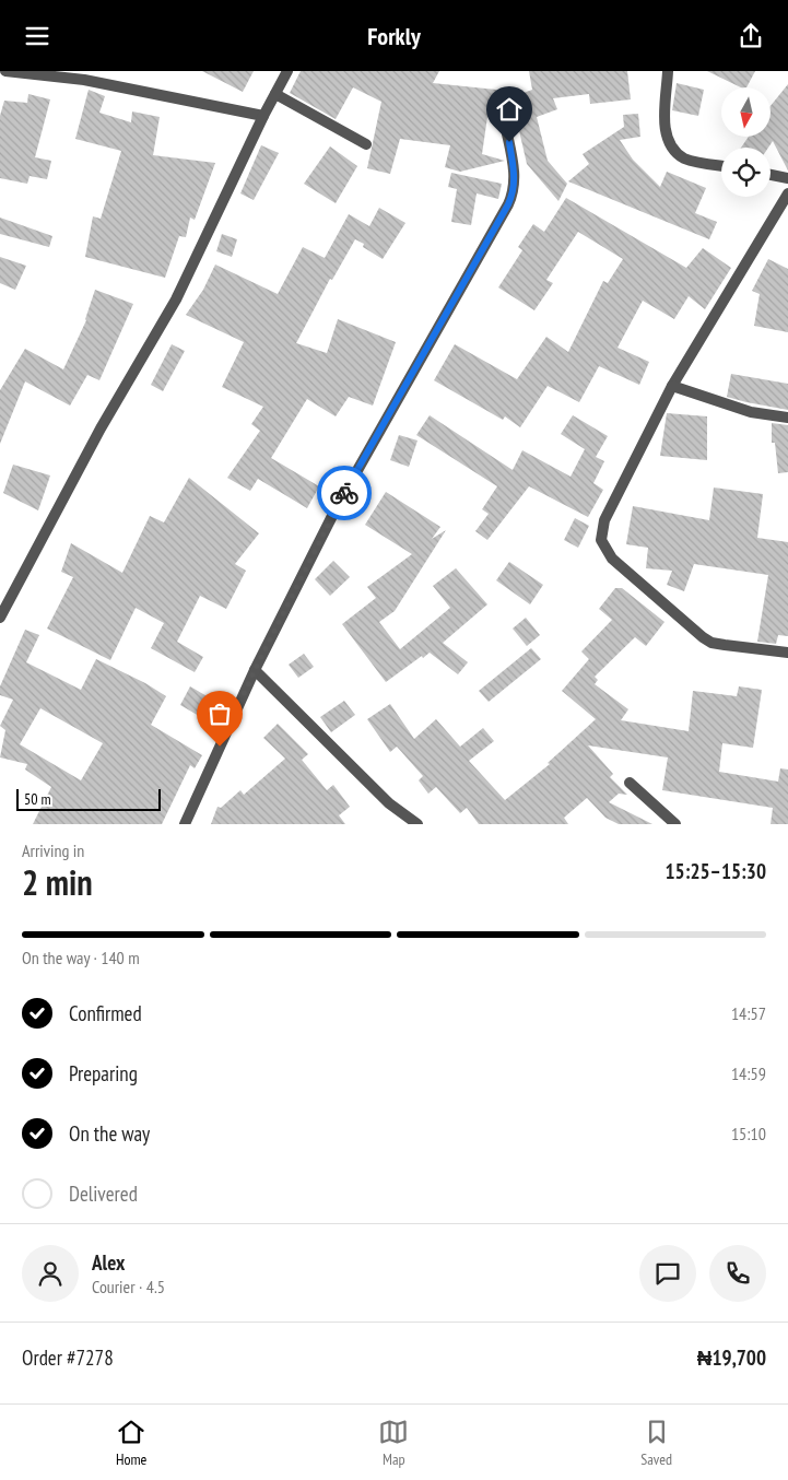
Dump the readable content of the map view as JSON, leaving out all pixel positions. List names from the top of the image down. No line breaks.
{"scale_bar":"50 m","north":"bottom","page":{"header":"Forkly","scale":"50 m","heading":["2 min","Arriving in","15:25–15:30"],"panel":["Alex","Courier · 4.5","Order #7278","₦19,700"],"bar":"On the way · 140 m","list":[["Confirmed","14:57"],["Preparing","14:59"],["On the way","15:10"],"Delivered"],"tabs":["Home","Map","Saved"]}}
